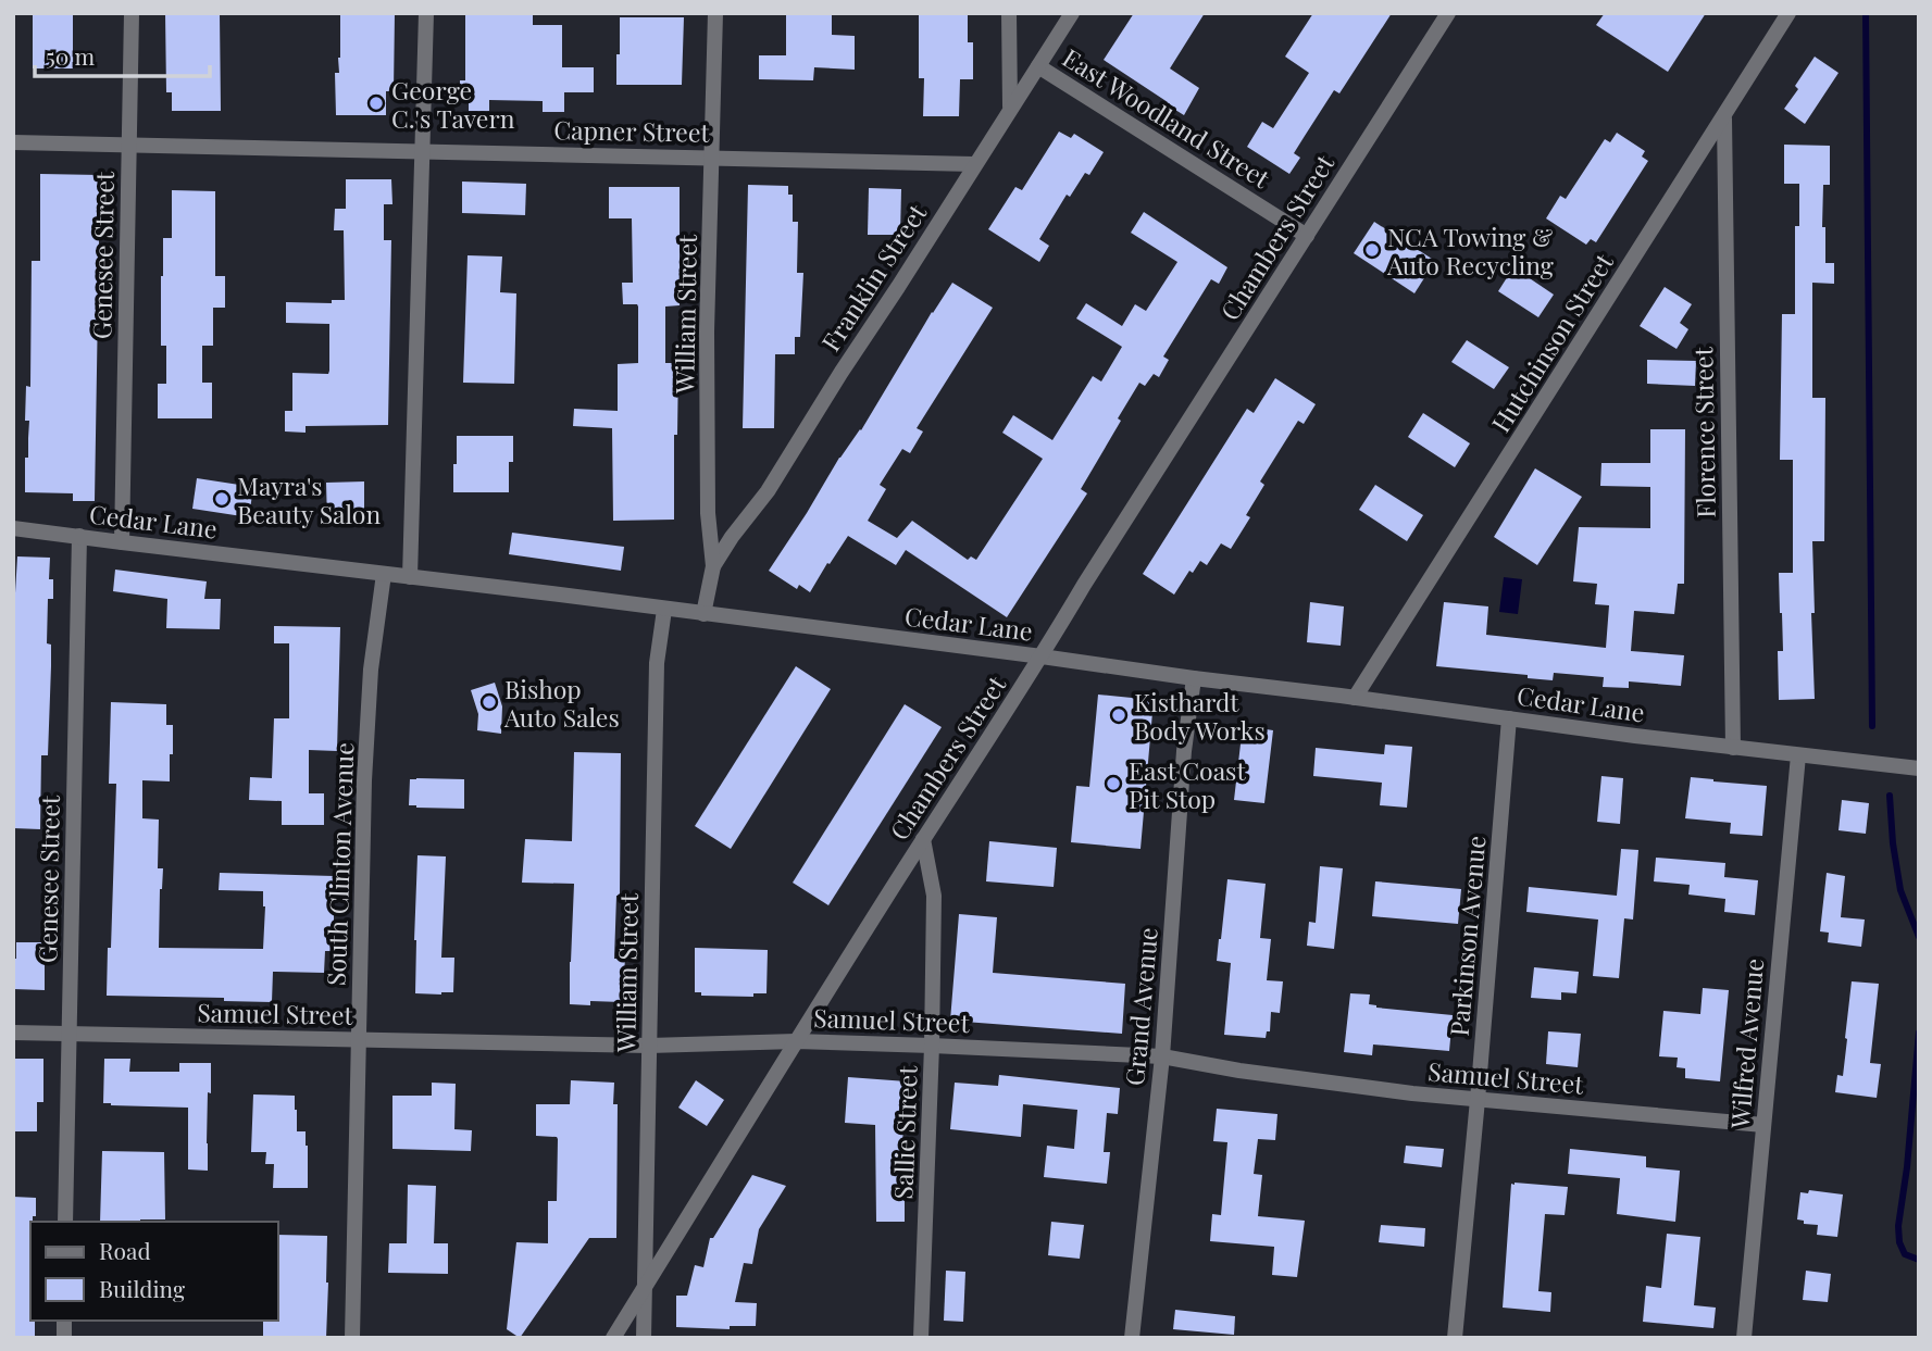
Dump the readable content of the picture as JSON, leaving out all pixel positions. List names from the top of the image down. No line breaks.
{"streets":{"street":["East Woodland Street","Capner Street","Chambers Street","Genesee Street","Franklin Street","William Street","Hutchinson Street","Florence Street","Cedar Lane","South Clinton Avenue","Parkinson Avenue","Grand Avenue","Samuel Street","Wilfred Avenue","Sallie Street"]},"crossings":[["East Woodland Street","Chambers Street"],["East Woodland Street","Franklin Street"],["Capner Street","Genesee Street"],["Capner Street","Franklin Street"],["Capner Street","William Street"],["Chambers Street","William Street"],["Chambers Street","Cedar Lane"],["Chambers Street","Samuel Street"],["Chambers Street","Sallie Street"],["Genesee Street","Cedar Lane"],["Genesee Street","Samuel Street"],["Franklin Street","William Street"],["William Street","Cedar Lane"],["William Street","Samuel Street"],["Hutchinson Street","Florence Street"],["Hutchinson Street","Cedar Lane"],["Florence Street","Cedar Lane"],["Cedar Lane","South Clinton Avenue"],["Cedar Lane","Parkinson Avenue"],["Cedar Lane","Grand Avenue"],["Cedar Lane","Wilfred Avenue"],["South Clinton Avenue","Samuel Street"],["Parkinson Avenue","Samuel Street"],["Grand Avenue","Samuel Street"],["Samuel Street","Wilfred Avenue"],["Samuel Street","Sallie Street"]],"places":["George C.'s Tavern","NCA Towing & Auto Recycling","Mayra's Beauty Salon","Bishop Auto Sales","Kisthardt Body Works","East Coast Pit Stop"],"legend":["Road","Building"],"scale_bar":"50 m"}
